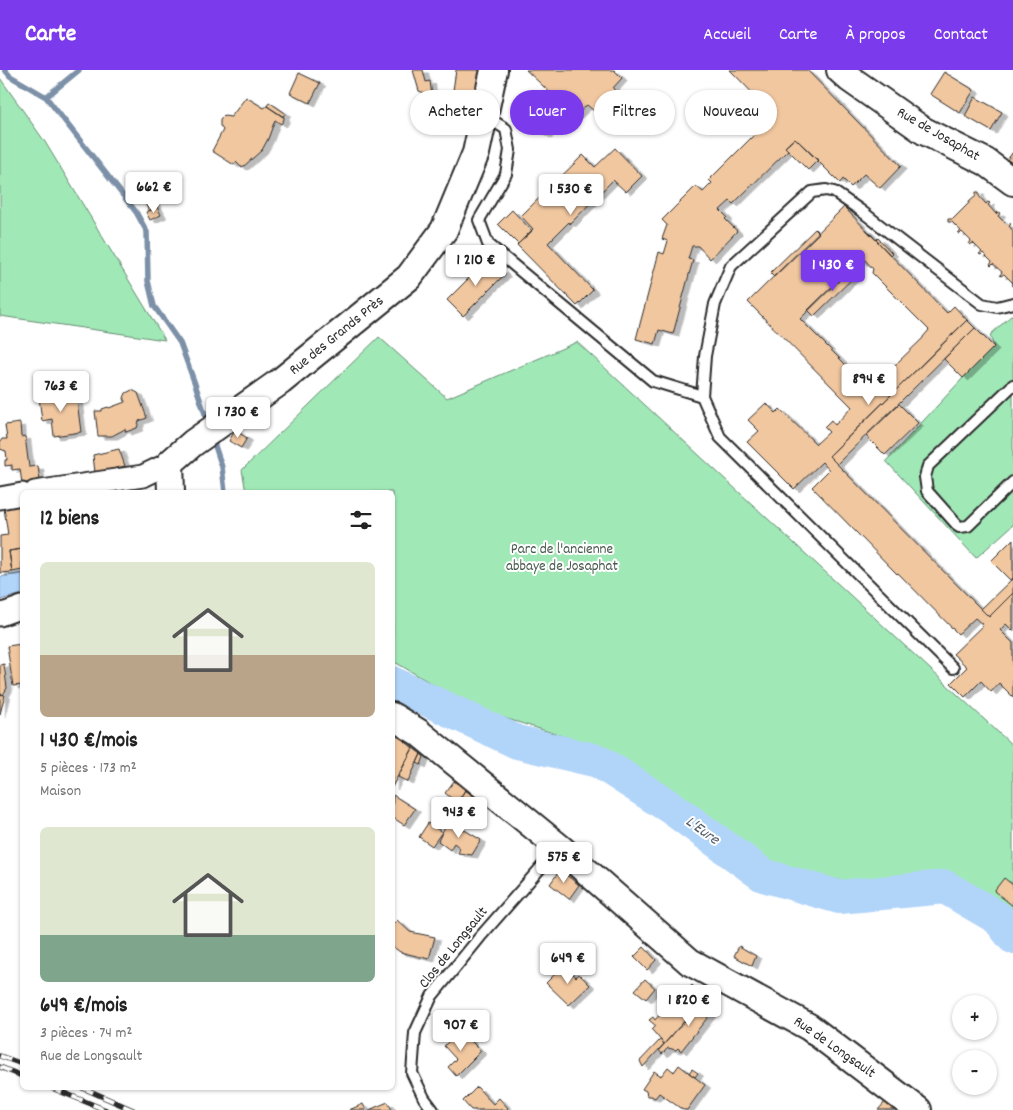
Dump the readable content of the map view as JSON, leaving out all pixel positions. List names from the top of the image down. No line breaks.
{"streets":{"street":["Rue de Josaphat","Rue des Grands Près","Rue de Longsault"],"lane":["Clos de Longsault"]},"crossings":[["Clos de Longsault","Rue de Longsault"]],"water":["L'Eure"],"parks":["Parc de l'ancienne abbaye de Josaphat"],"page":{"header":"Carte","nav":["Accueil","Carte","À propos","Contact"],"chip":["Acheter","Louer","Filtres","Nouveau"],"price":["662 €","1 530 €","1 210 €","1 430 €","894 €","763 €","1 730 €","943 €","575 €","649 €","1 820 €","907 €"],"heading":"12 biens","list":[{"name":"1 430 €/mois","note":"5 pièces · 173 m² · Maison"},{"name":"649 €/mois","note":"3 pièces · 74 m² · Rue de Longsault"}],"map_buttons":["+","−"]}}
